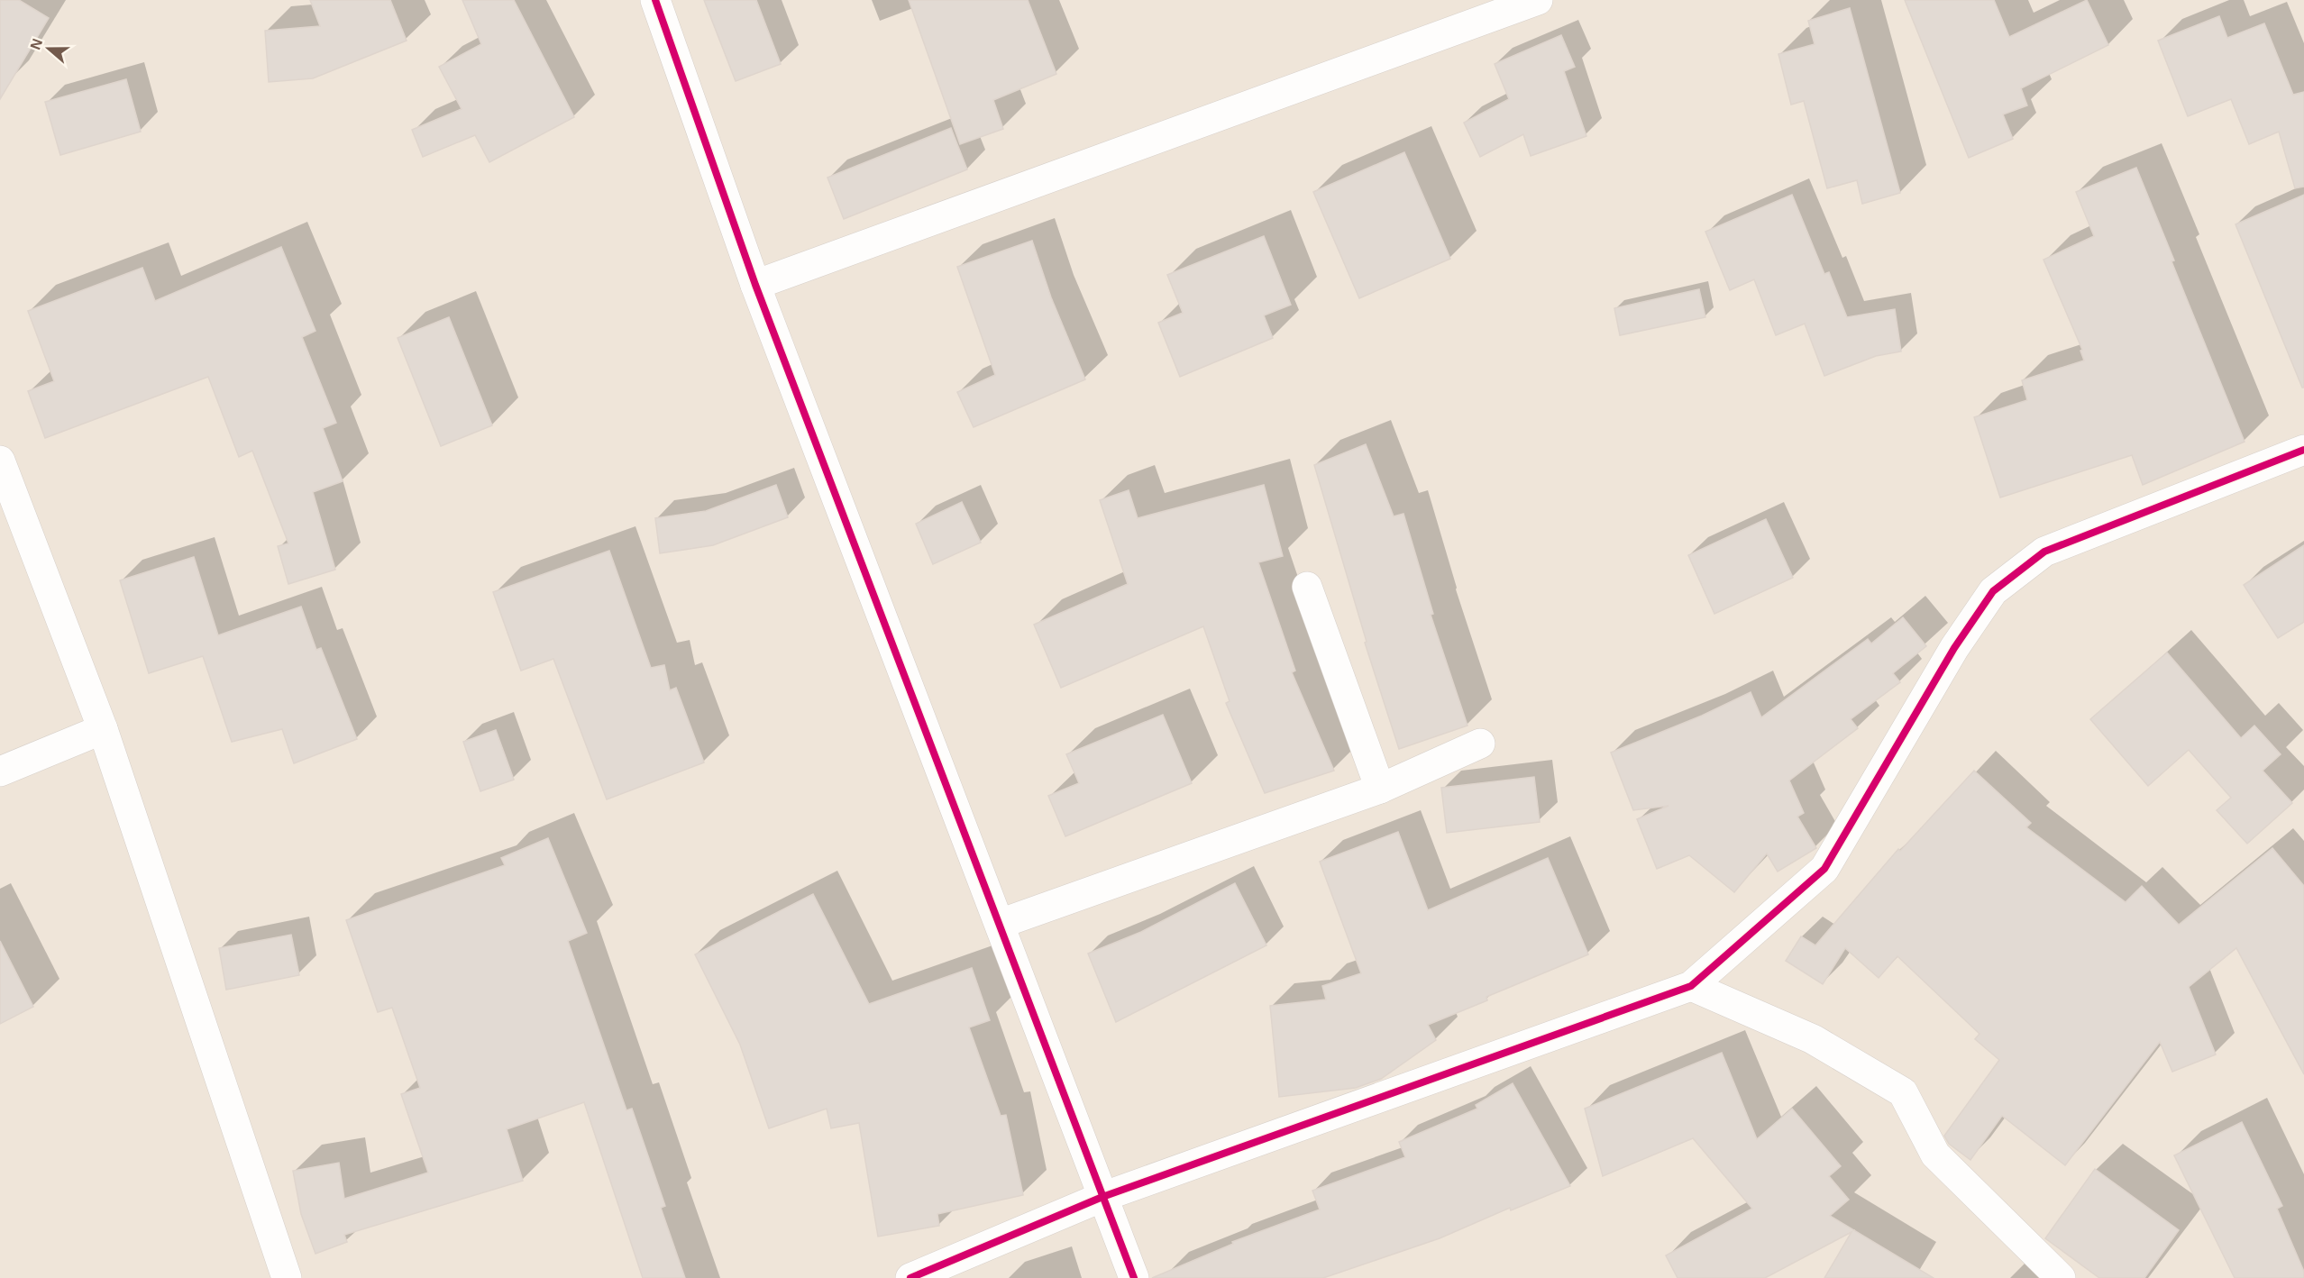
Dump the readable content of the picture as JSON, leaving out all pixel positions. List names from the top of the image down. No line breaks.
{"north":"left"}
